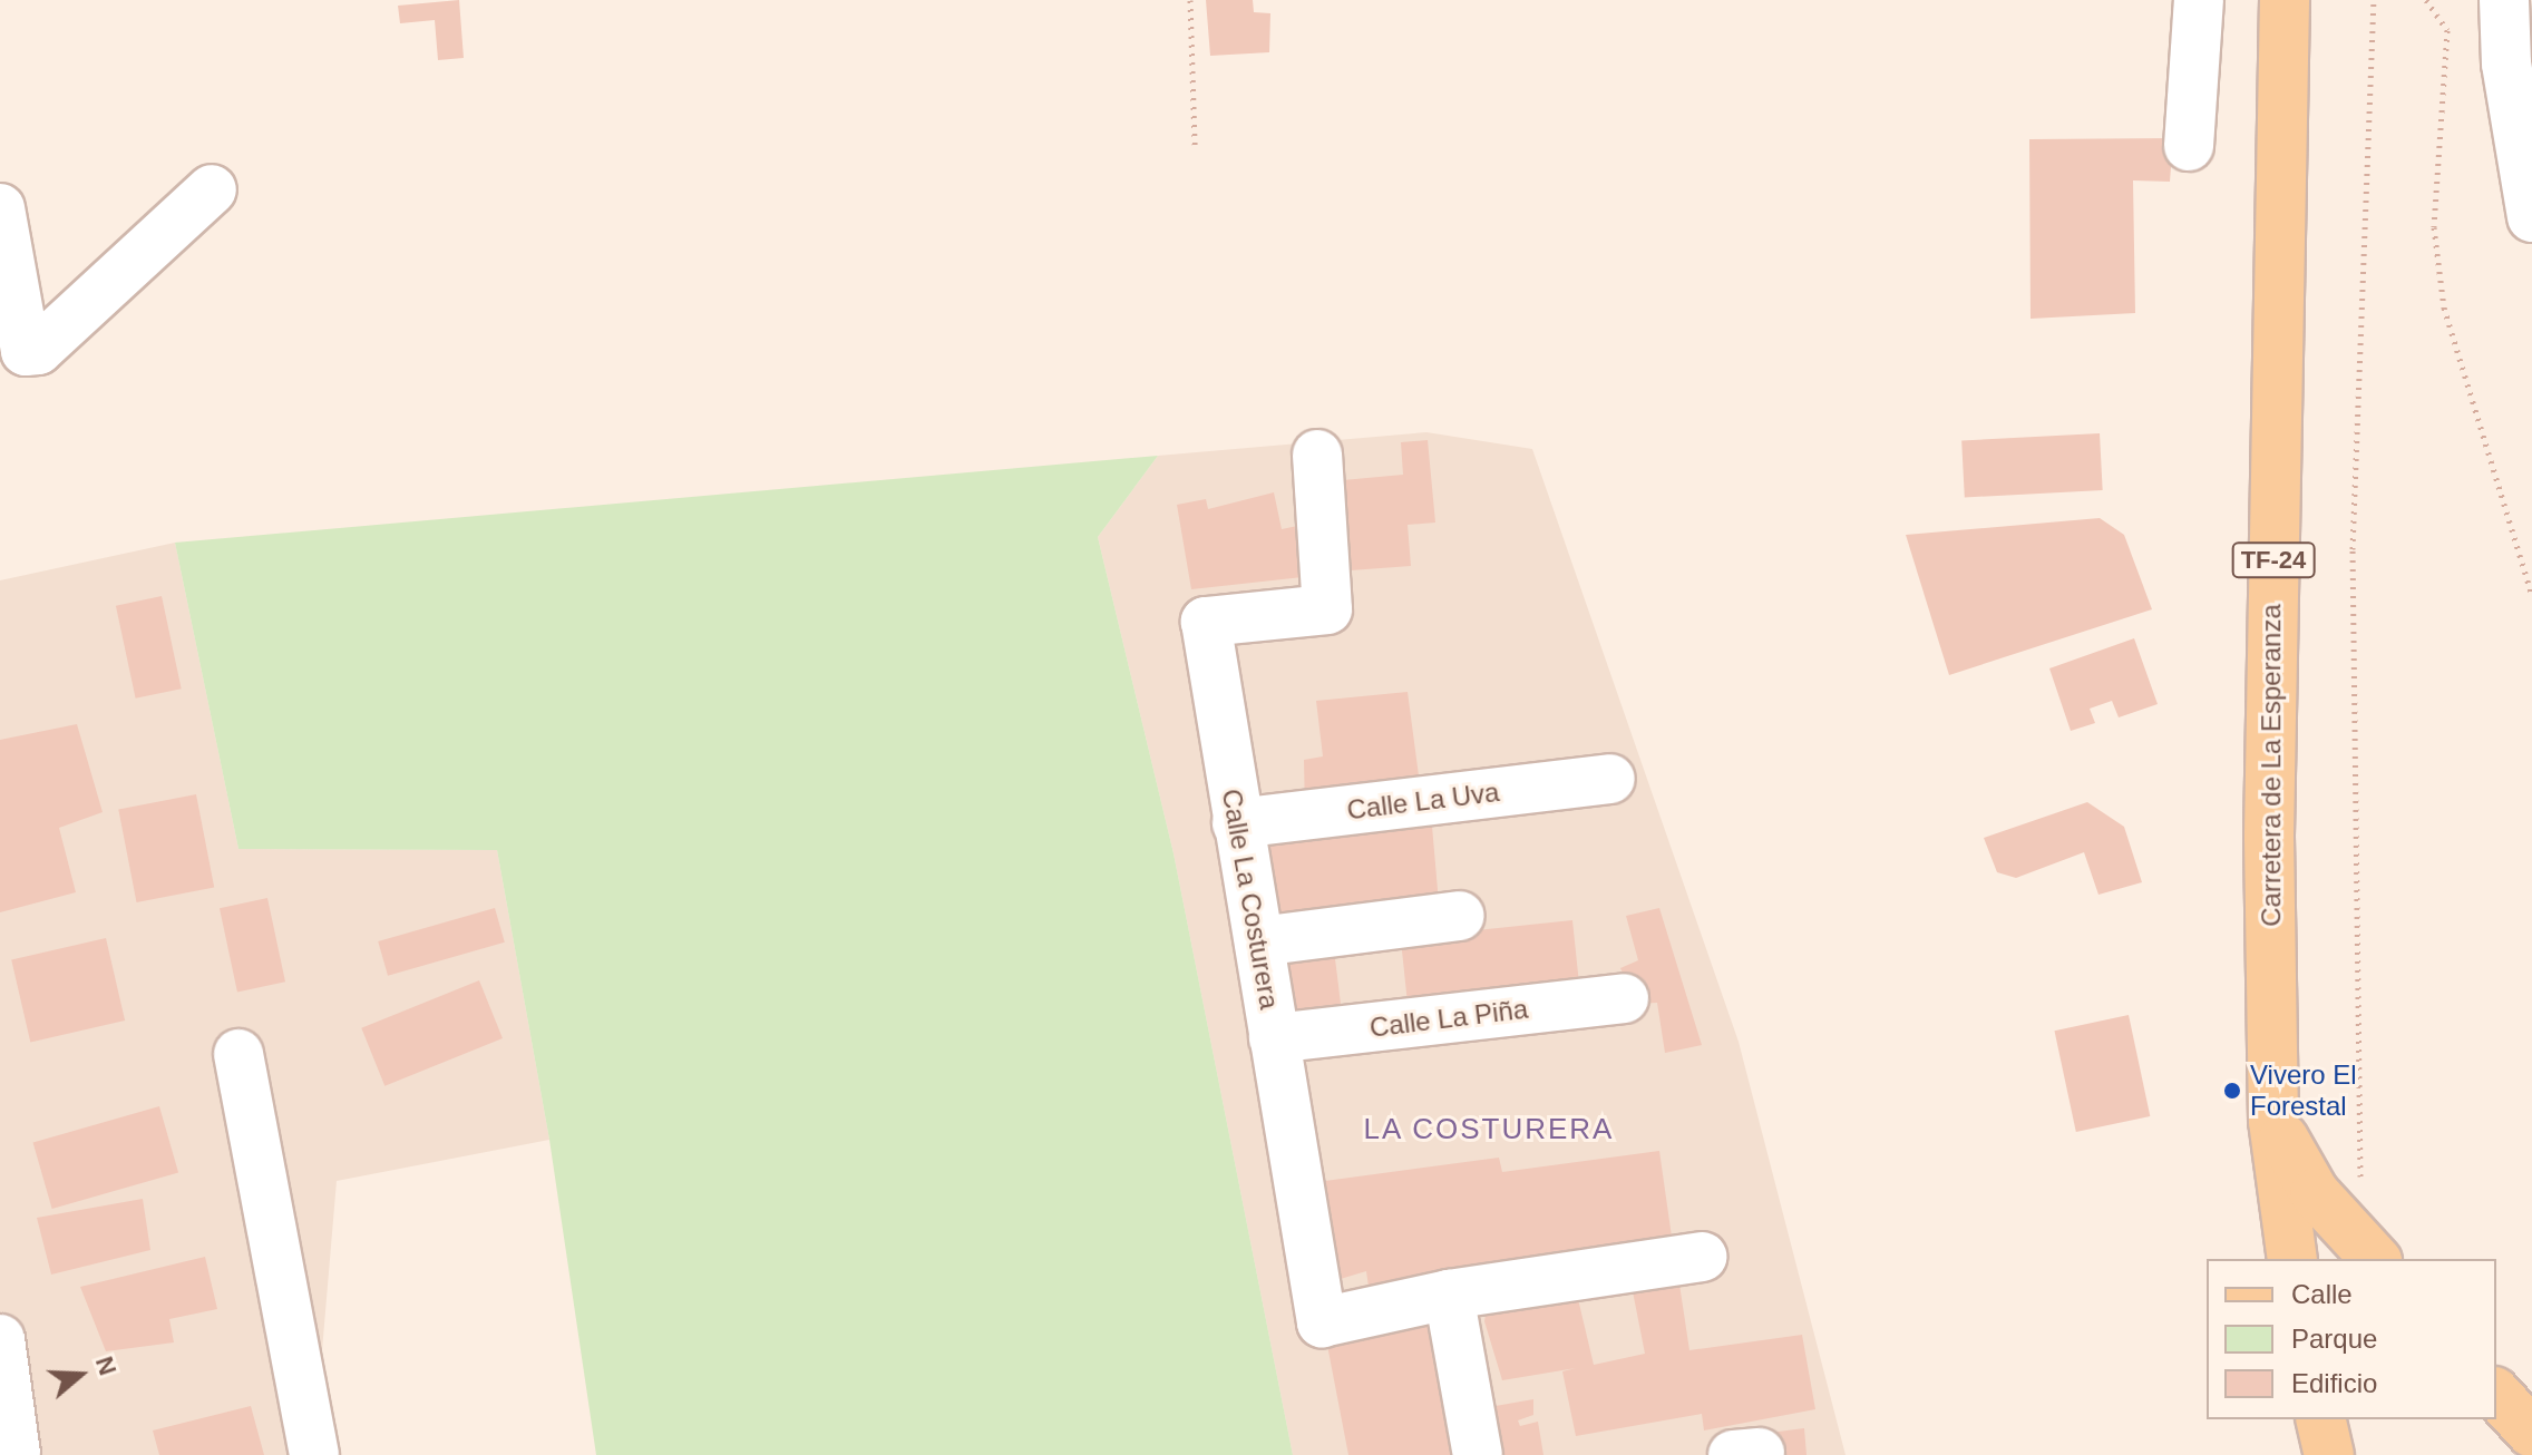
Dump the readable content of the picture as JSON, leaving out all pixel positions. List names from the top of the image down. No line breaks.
{"streets":{"main road":["TF-24","Carretera de La Esperanza"],"street":["Calle La Uva","Calle La Costurera","Calle La Piña"]},"crossings":[["Calle La Uva","Calle La Costurera"],["Calle La Costurera","Calle La Piña"]],"districts":["LA COSTURERA"],"places":["Vivero El Forestal"],"legend":["Calle","Parque","Edificio"],"north":"right"}
